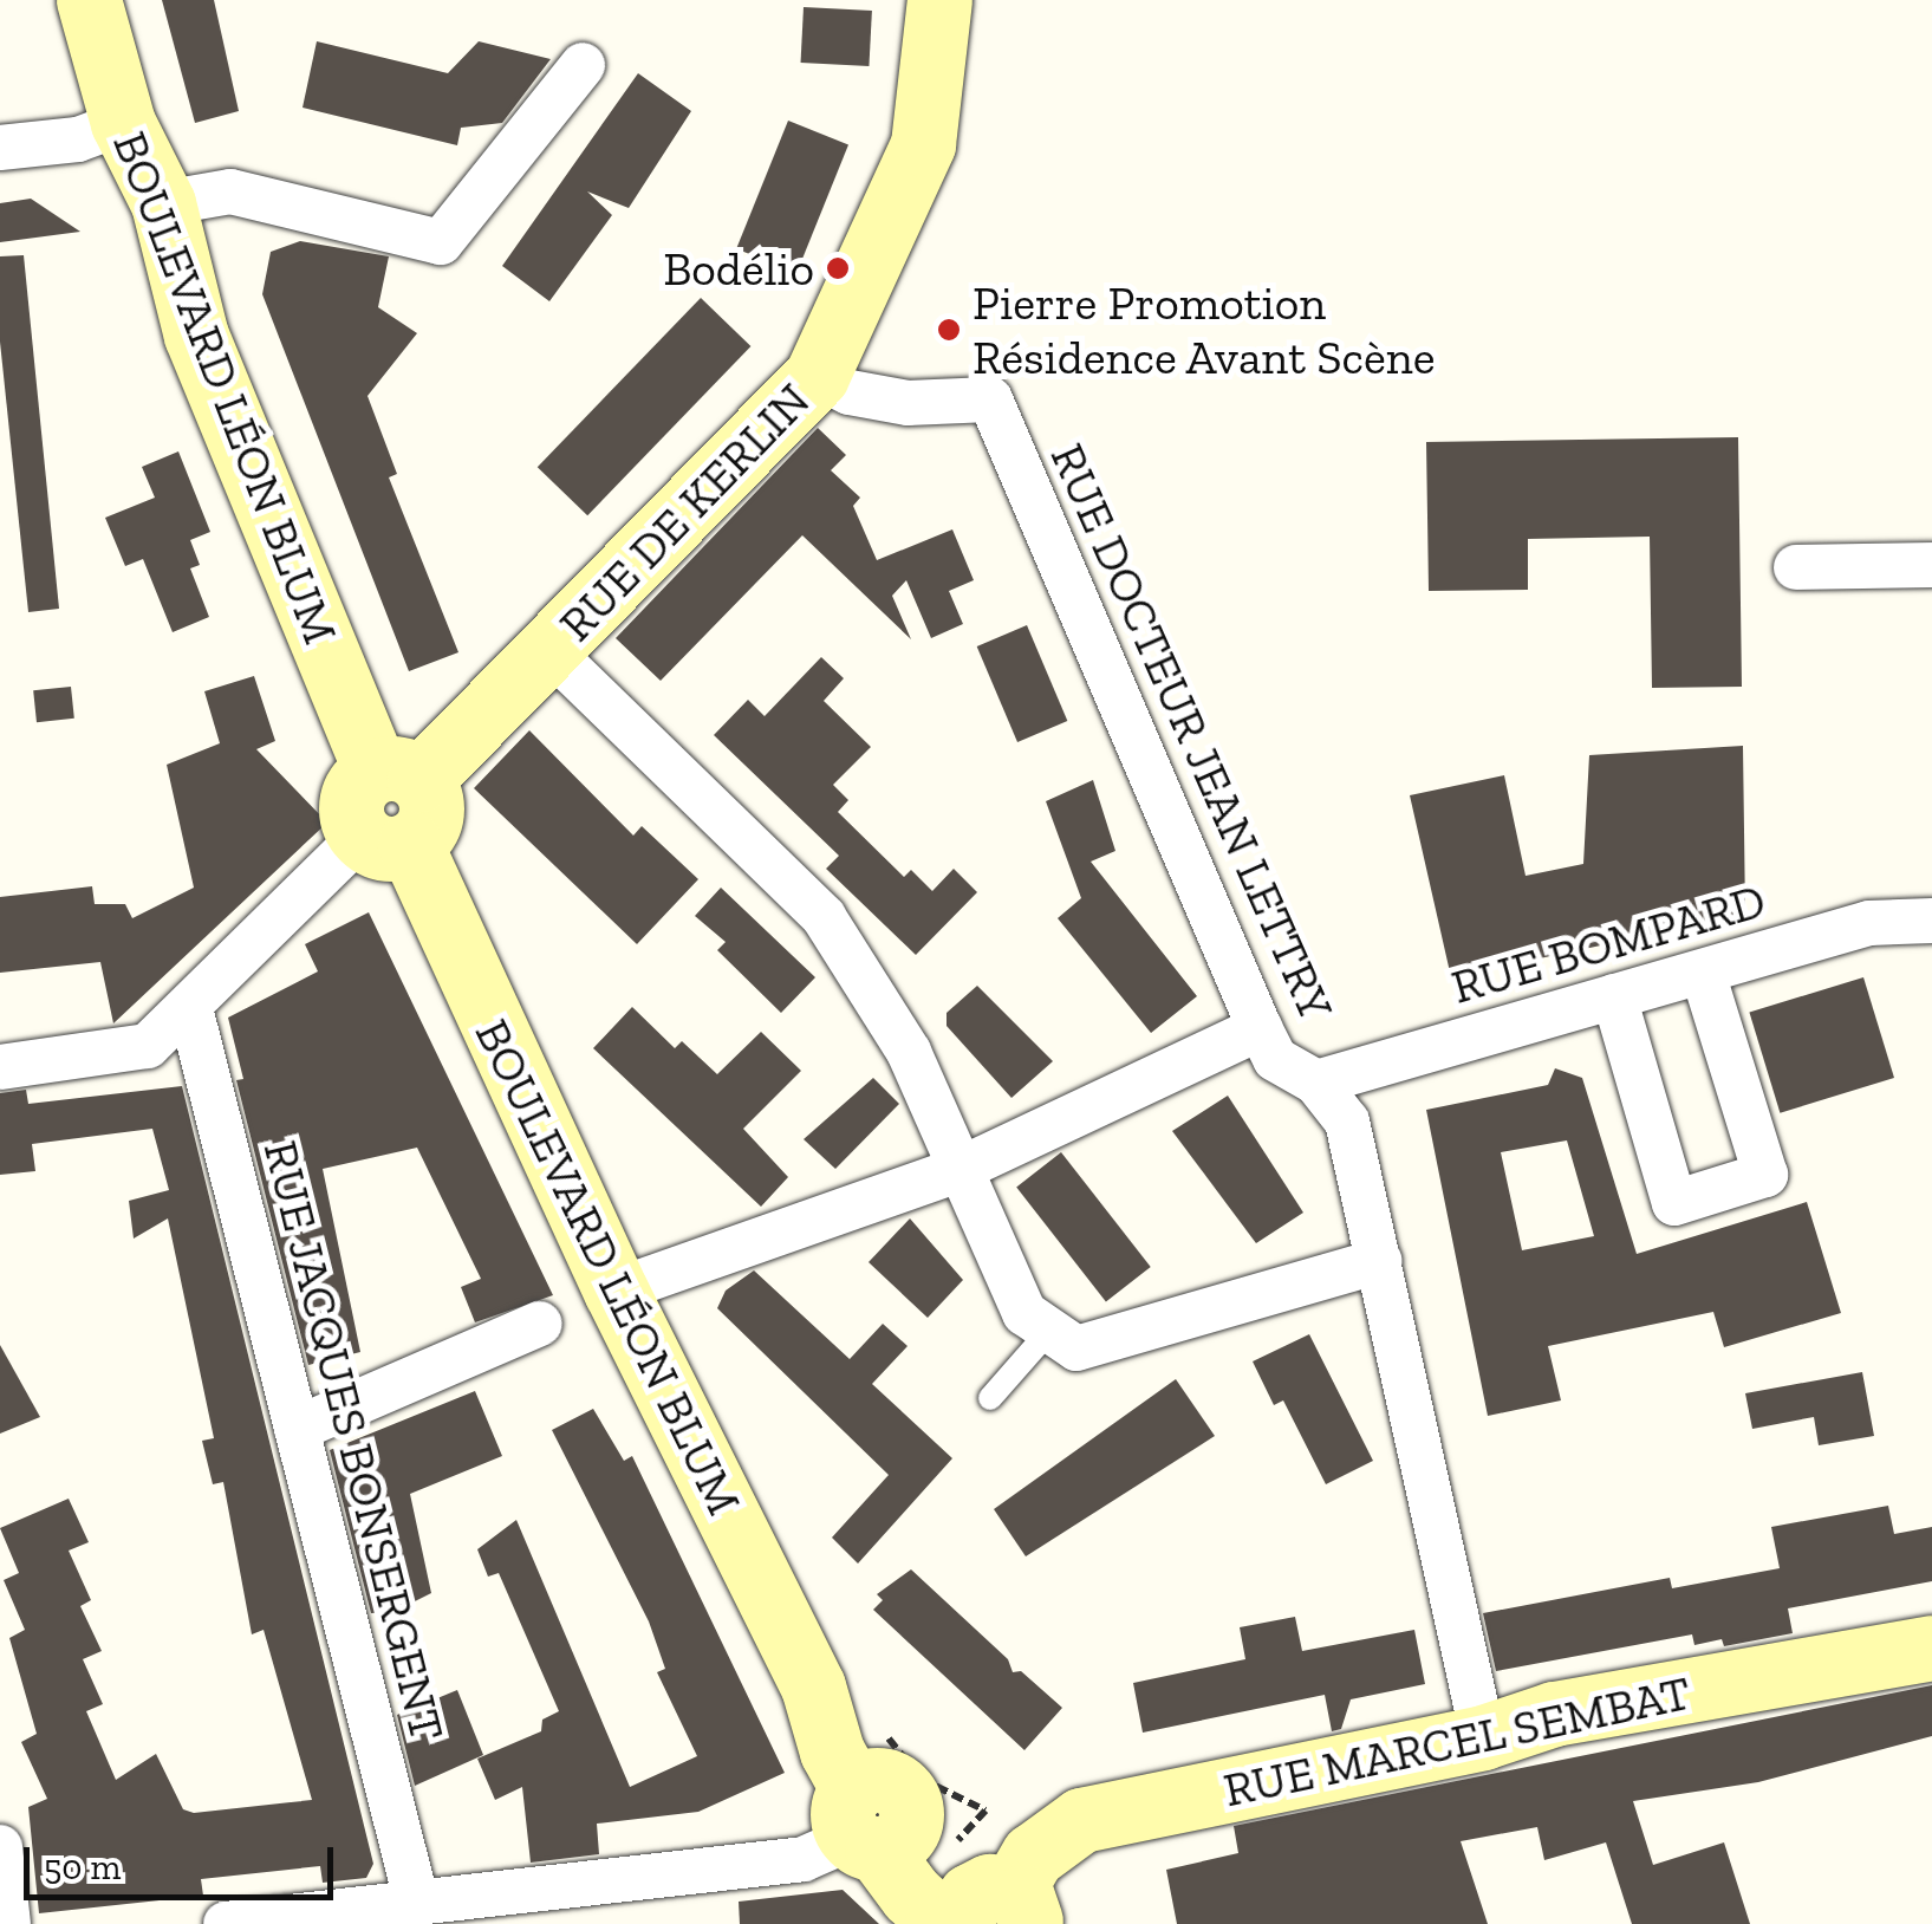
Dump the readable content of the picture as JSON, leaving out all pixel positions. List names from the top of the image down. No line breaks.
{"streets":{"street":["BOULEVARD LÉON BLUM","RUE DE KERLIN","RUE DOCTEUR JEAN LETTRY","RUE BOMPARD","RUE JACQUES BONSERGENT","RUE MARCEL SEMBAT"]},"crossings":[["BOULEVARD LÉON BLUM","RUE DE KERLIN"],["BOULEVARD LÉON BLUM","RUE MARCEL SEMBAT"],["RUE DE KERLIN","RUE DOCTEUR JEAN LETTRY"],["RUE DOCTEUR JEAN LETTRY","RUE BOMPARD"],["RUE DOCTEUR JEAN LETTRY","RUE MARCEL SEMBAT"]],"places":["Bodélio","Pierre Promotion Résidence Avant Scène"],"scale_bar":"50 m"}
